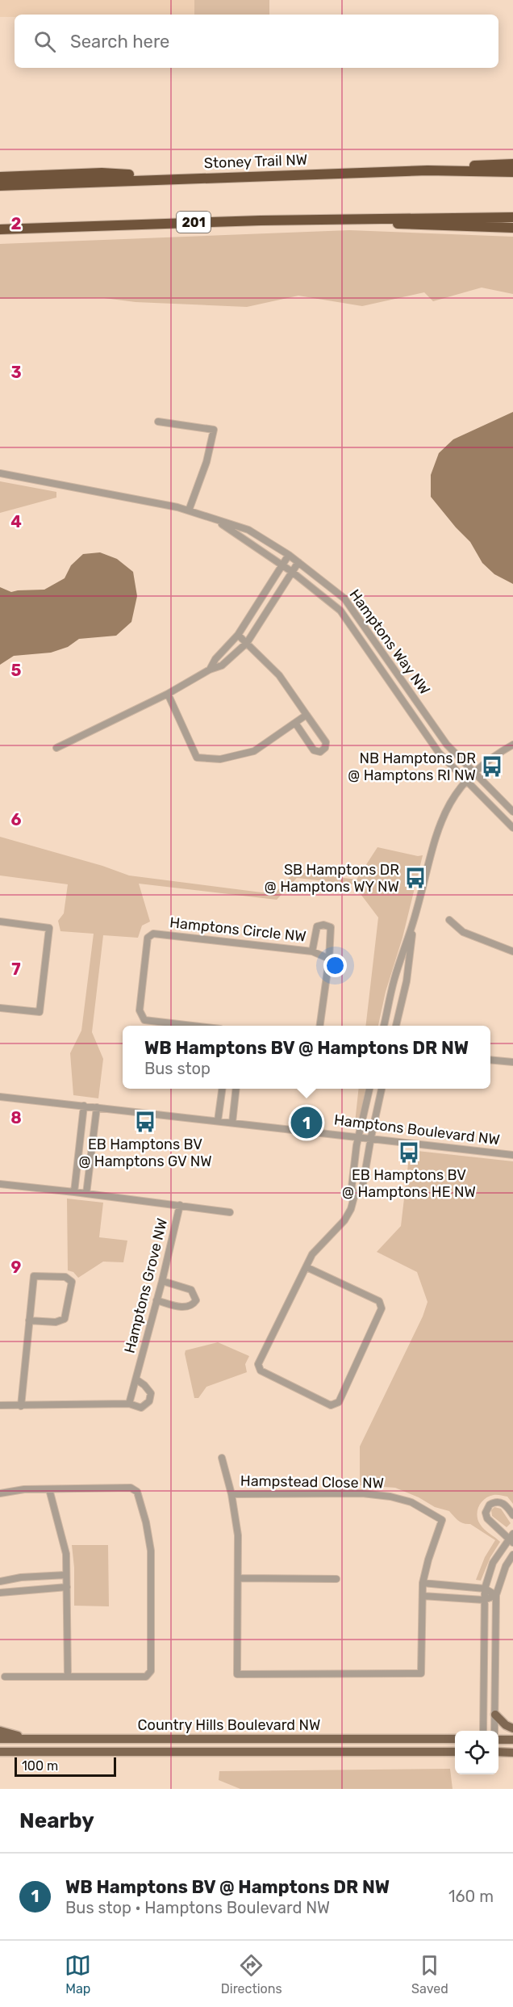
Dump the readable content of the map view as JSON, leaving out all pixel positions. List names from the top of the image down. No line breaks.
{"streets":{"highway":["Stoney Trail NW","201"],"main road":["Country Hills Boulevard NW"],"street":["Hamptons Way NW","Hamptons Circle NW","Hamptons Boulevard NW","Hamptons Grove NW","Hampstead Close NW"]},"places":{"bus stop":["NB Hamptons DR @ Hamptons RI NW","SB Hamptons DR @ Hamptons WY NW","EB Hamptons BV @ Hamptons GV NW","EB Hamptons BV @ Hamptons HE NW"]},"scale_bar":"100 m","page":{"search":"Search here","popup":["WB Hamptons BV @ Hamptons DR NW","Bus stop"],"pins":"1","scale":"100 m","heading":"Nearby","list":[{"mark":"1","name":"WB Hamptons BV @ Hamptons DR NW","note":"Bus stop · Hamptons Boulevard NW","value":"160 m"}],"nav":["Map","Directions","Saved"]},"grid":{"rows":["2","3","4","5","6","7","8","9"]}}
